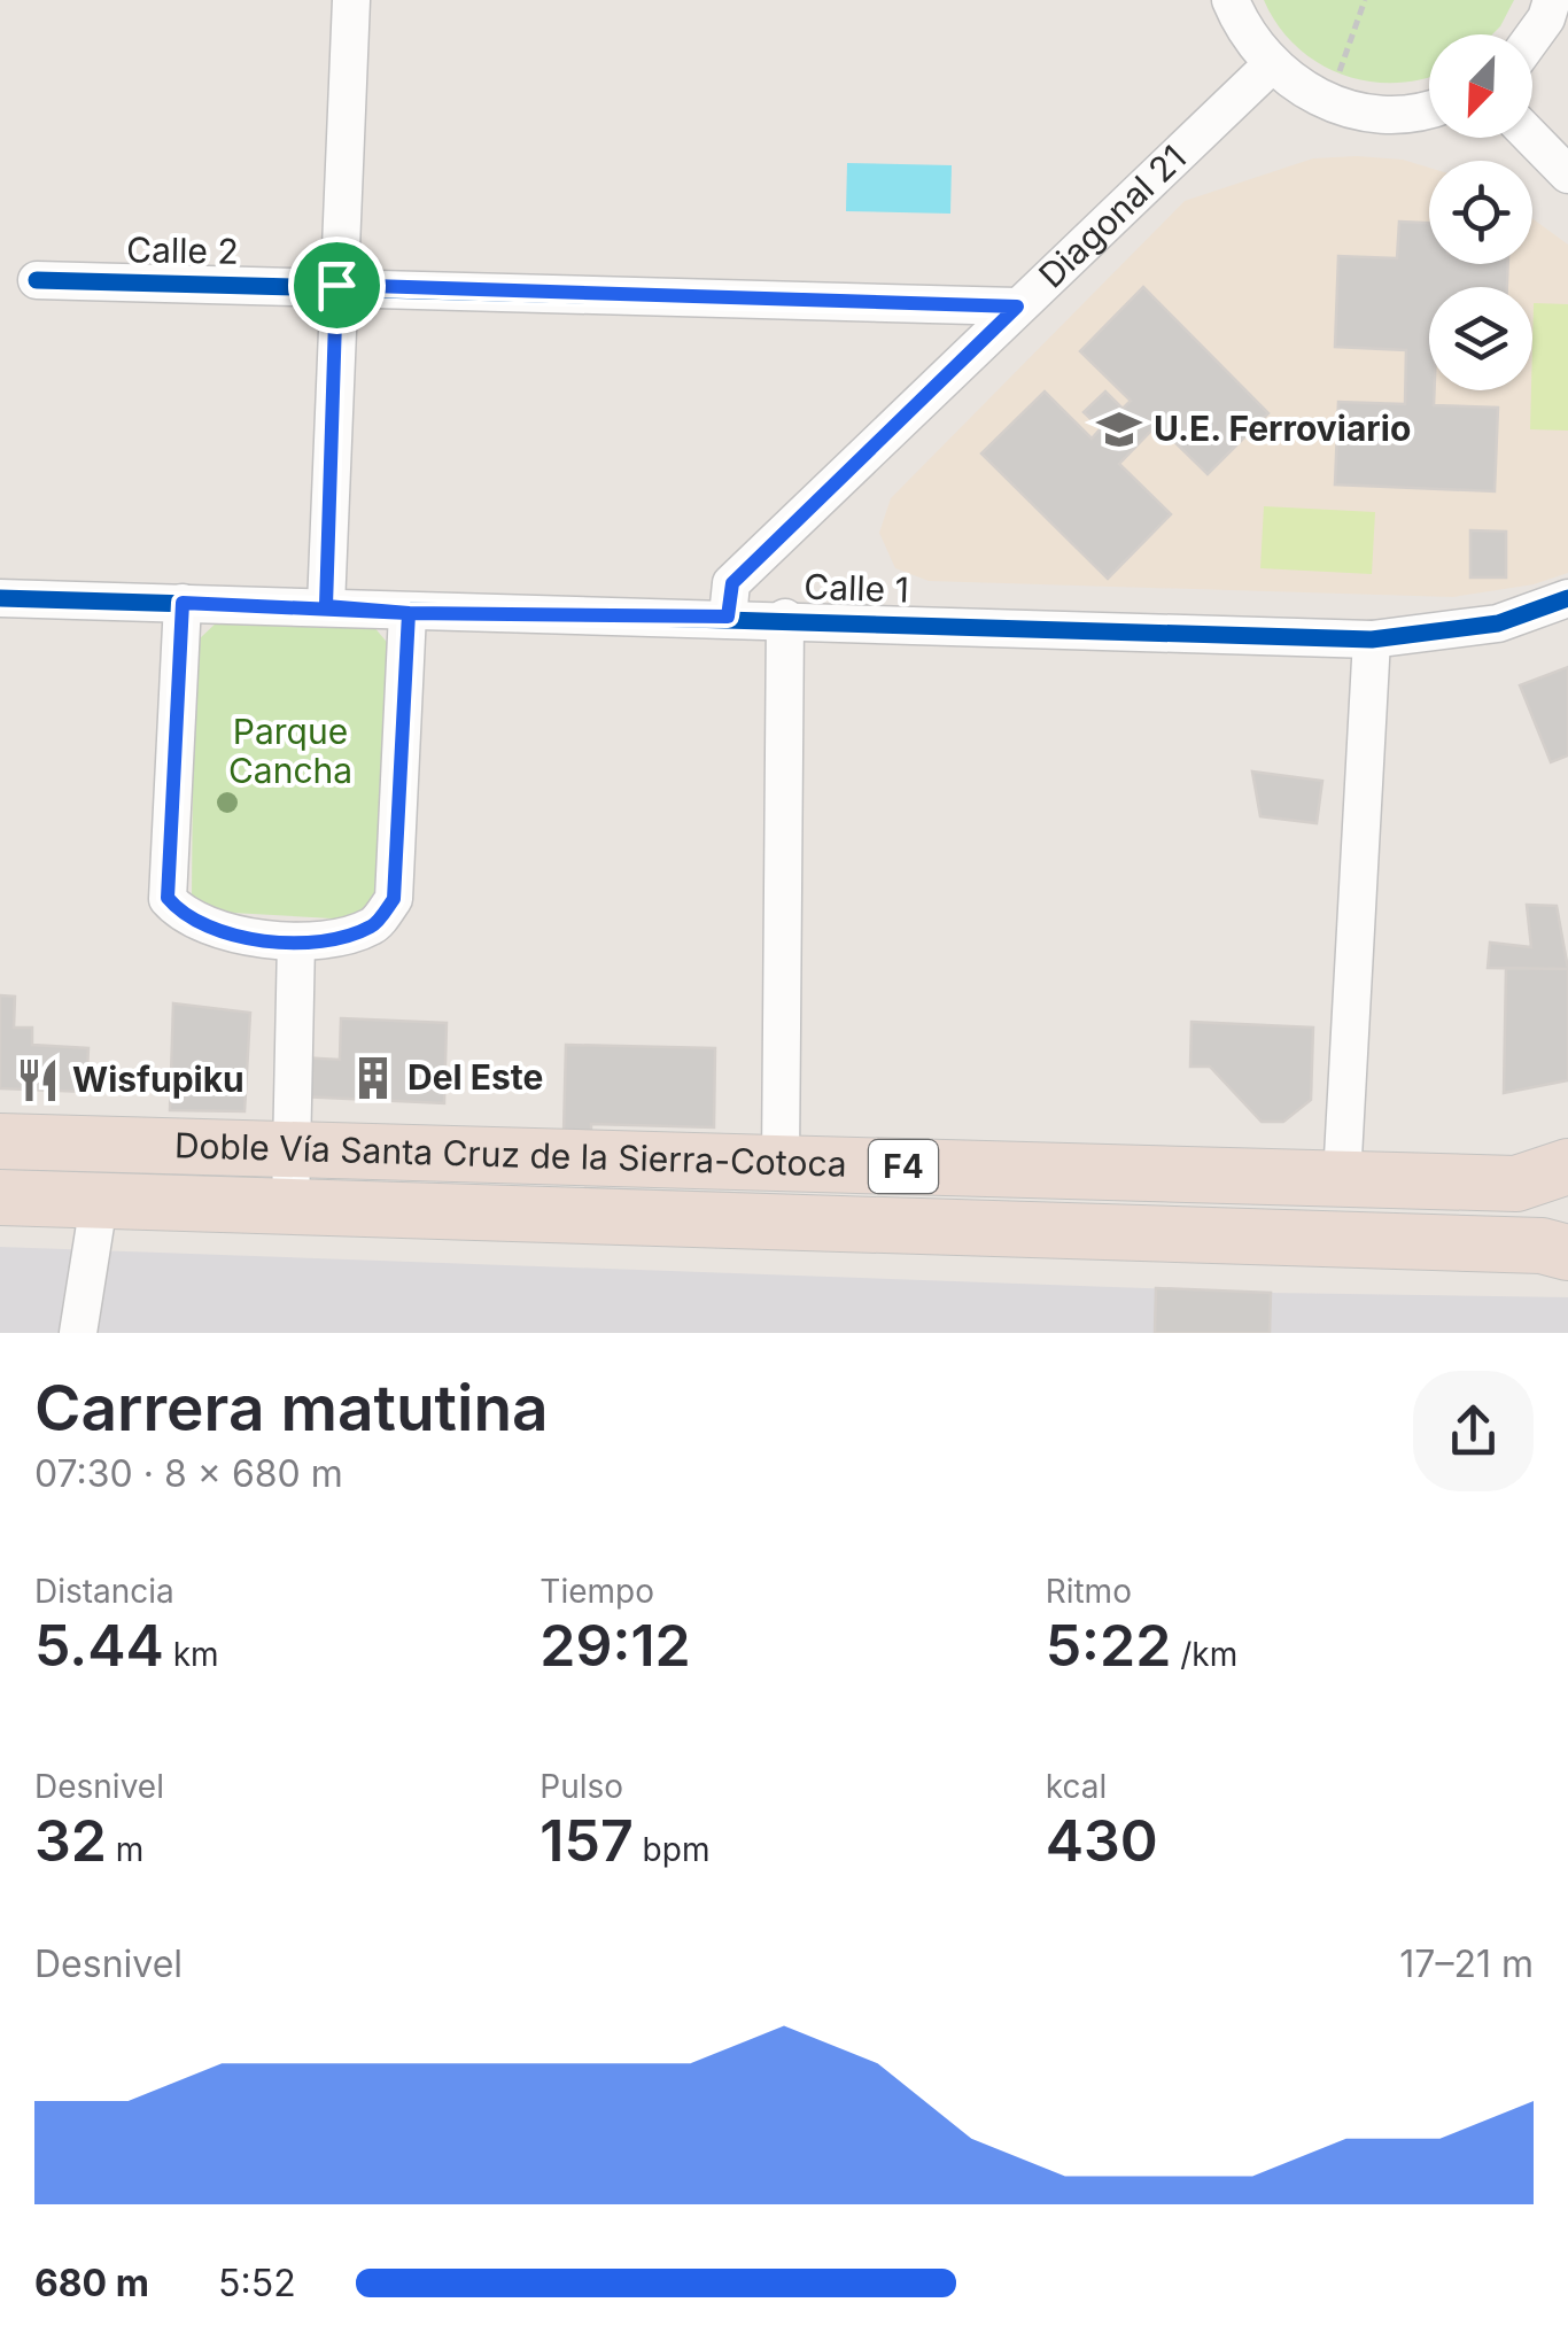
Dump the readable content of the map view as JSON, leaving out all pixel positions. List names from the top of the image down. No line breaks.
{"streets":{"highway":["Doble Vía Santa Cruz de la Sierra-Cotoca","F4"],"street":["Diagonal 21","Calle 2","Calle 1"]},"crossings":[["Diagonal 21","Calle 2"],["Diagonal 21","Calle 1"]],"parks":["Parque Cancha"],"places":{"school or university":["U.E. Ferroviario"],"building":["Del Este"],"restaurant":["Wisfupiku"]},"north":"bottom left","page":{"heading":["Carrera matutina","07:30 · 8 × 680 m"],"stats":[["Distancia","5.44 km"],["Tiempo","29:12"],["Ritmo","5:22 /km"],["Desnivel","32 m"],["Pulso","157 bpm"],["kcal","430"]],"chart":["Desnivel","17–21 m"],"list":[{"name":"680 m","note":"5:52"}]}}
